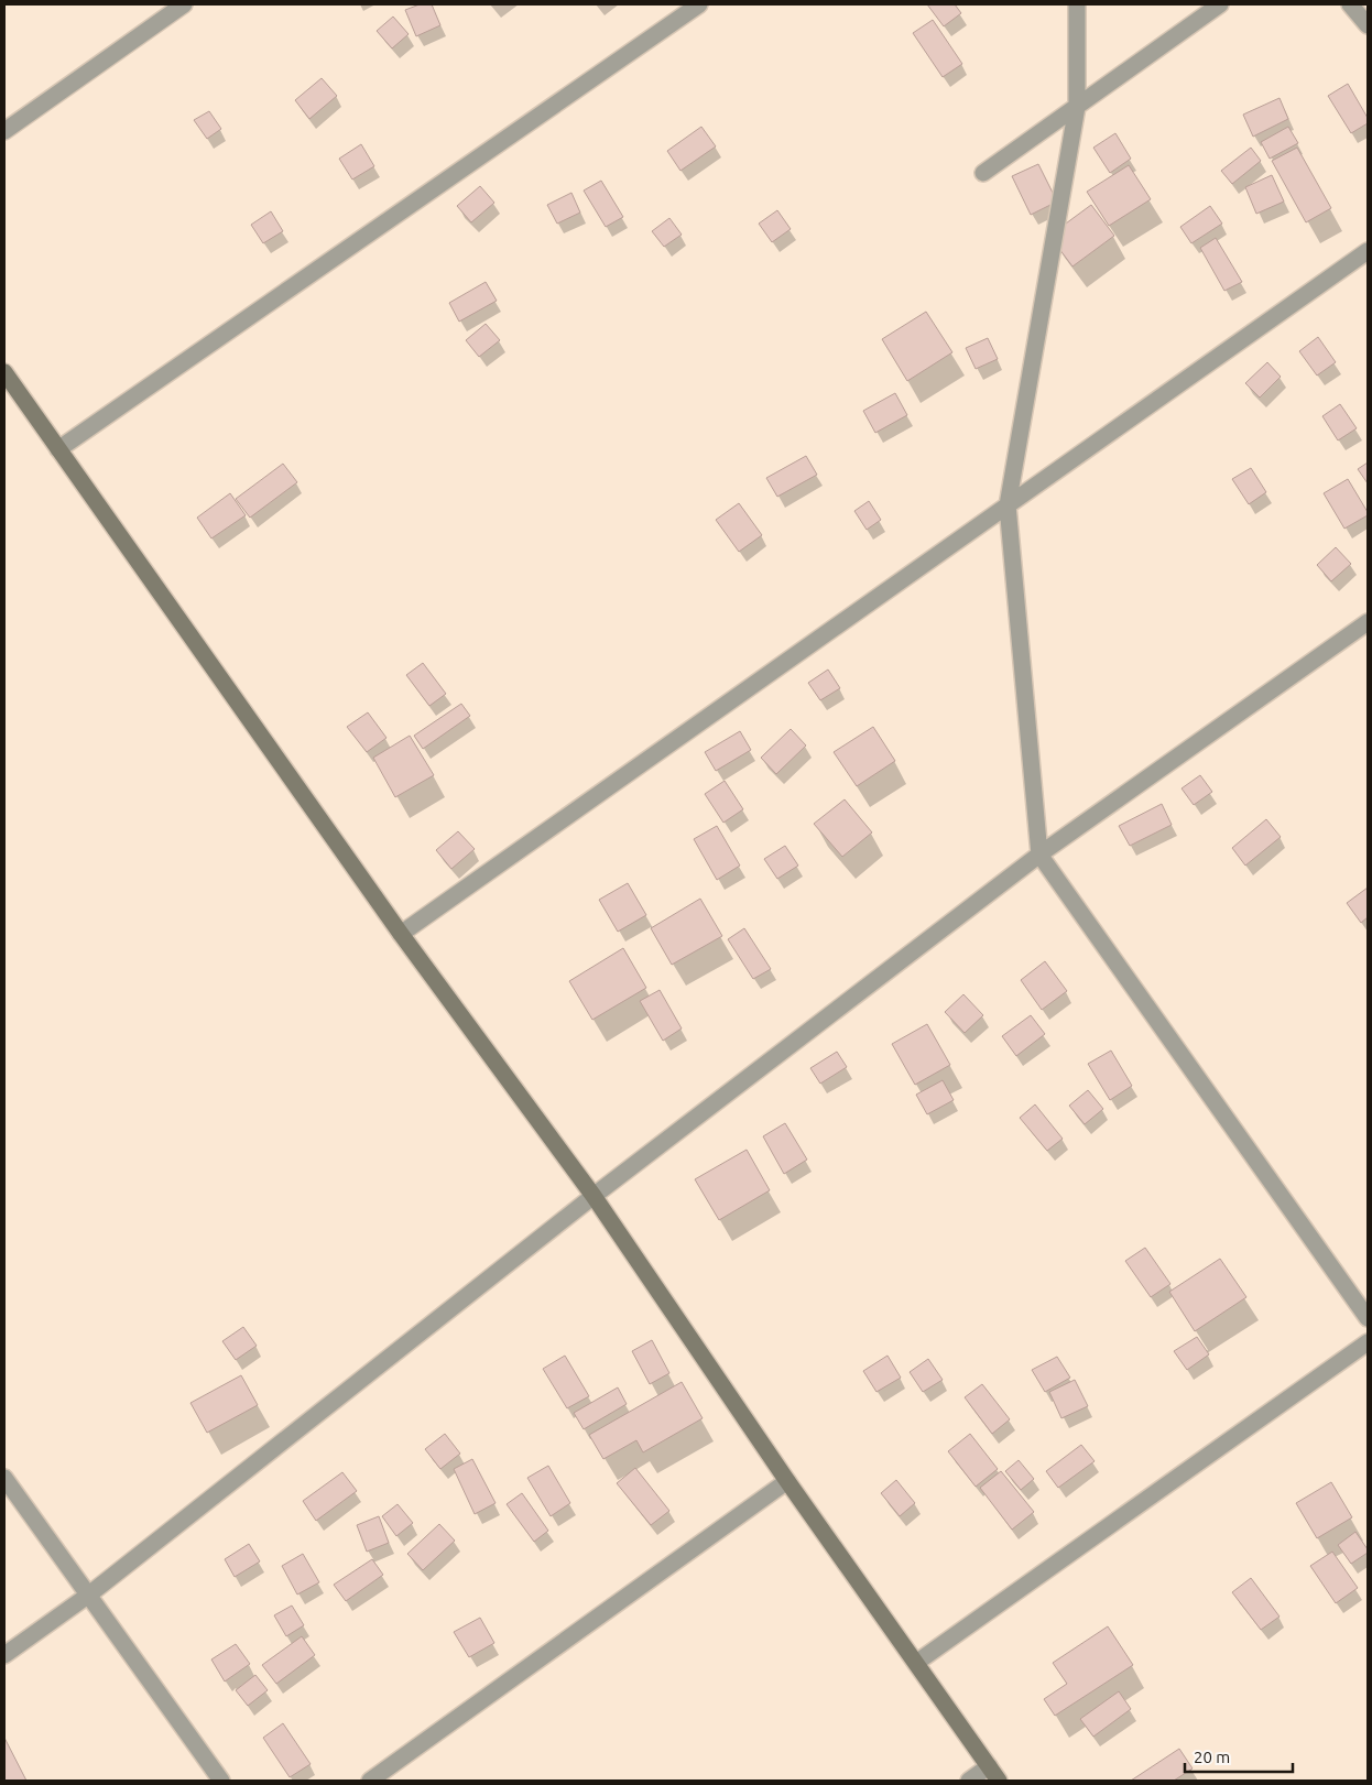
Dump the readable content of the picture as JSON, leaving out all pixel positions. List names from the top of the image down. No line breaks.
{"scale_bar":"20 m"}
